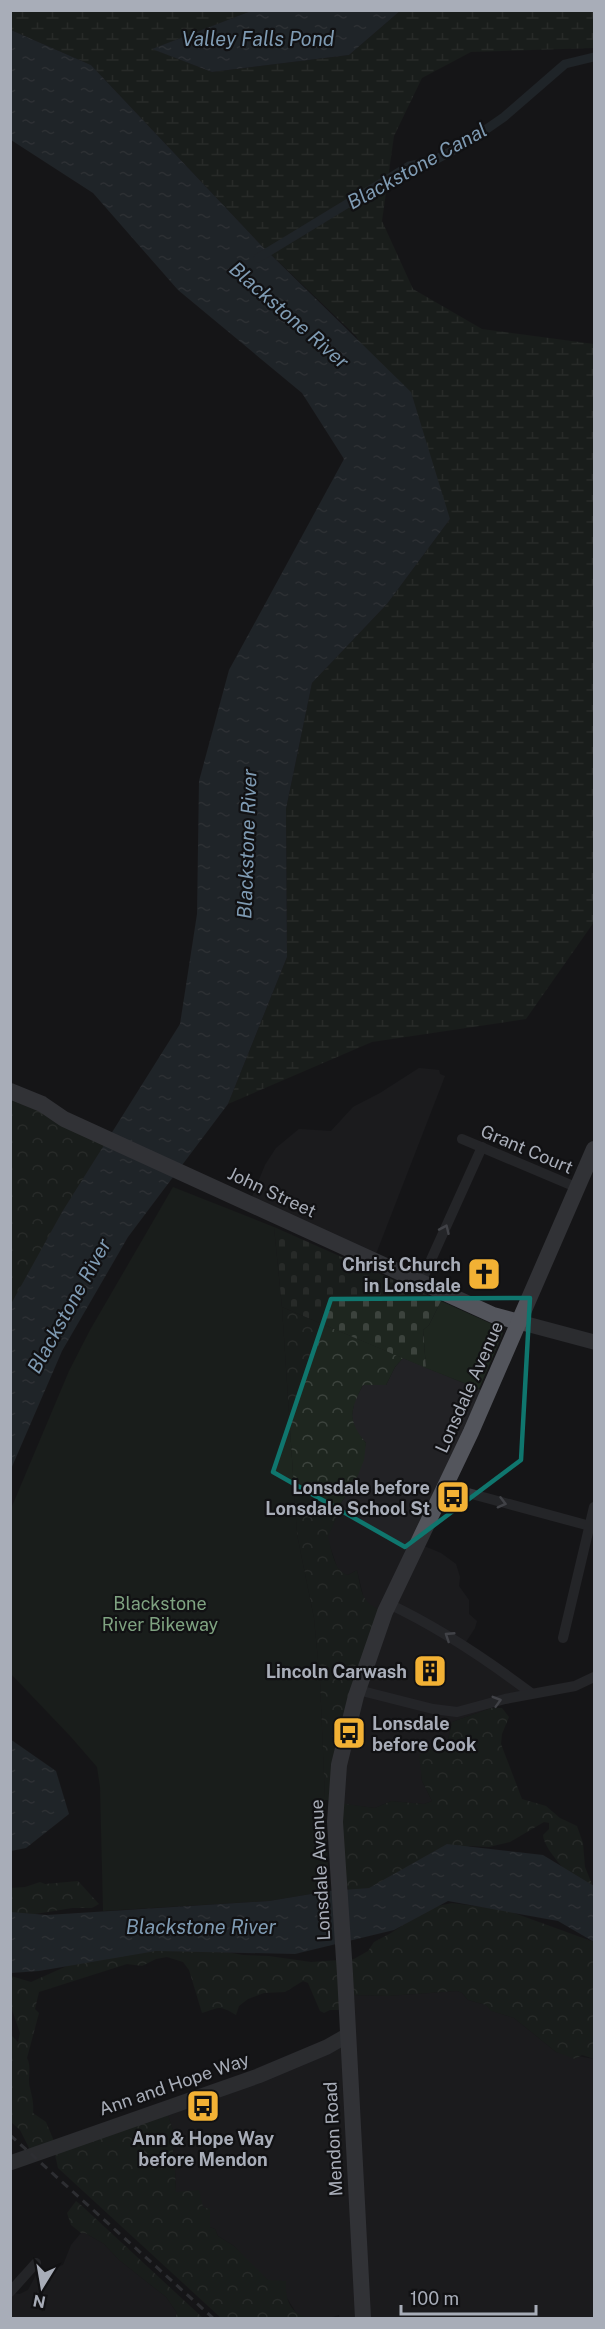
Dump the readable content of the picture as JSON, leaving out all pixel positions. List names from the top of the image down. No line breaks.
{"streets":{"main road":["John Street","Lonsdale Avenue","Ann and Hope Way","Mendon Road"],"street":["Grant Court"]},"crossings":[["Grant Court","Lonsdale Avenue"],["John Street","Lonsdale Avenue"],["Lonsdale Avenue","Mendon Road"],["Ann and Hope Way","Mendon Road"]],"water":["Valley Falls Pond","Blackstone Canal","Blackstone River"],"parks":["Blackstone River Bikeway"],"places":{"church":["Christ Church in Lonsdale"],"bus stop":["Lonsdale before Lonsdale School St","Lonsdale before Cook","Ann & Hope Way before Mendon"],"building":["Lincoln Carwash"]},"scale_bar":"100 m","north":"bottom"}
